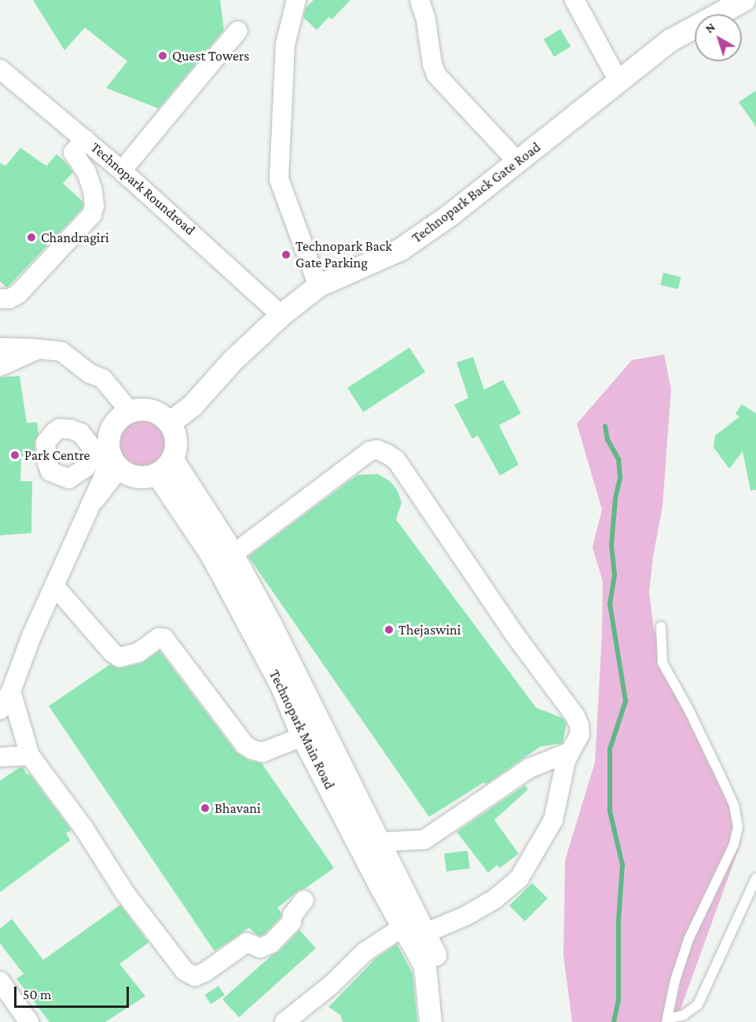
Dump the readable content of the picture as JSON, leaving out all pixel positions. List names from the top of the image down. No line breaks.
{"streets":{"street":["Technopark Roundroad","Technopark Back Gate Road","Technopark Main Road"]},"crossings":[["Technopark Roundroad","Technopark Back Gate Road"],["Technopark Back Gate Road","Technopark Main Road"]],"places":["Quest Towers","Chandragiri","Technopark Back Gate Parking","Park Centre","Thejaswini","Bhavani"],"scale_bar":"50 m","north":"top left"}
